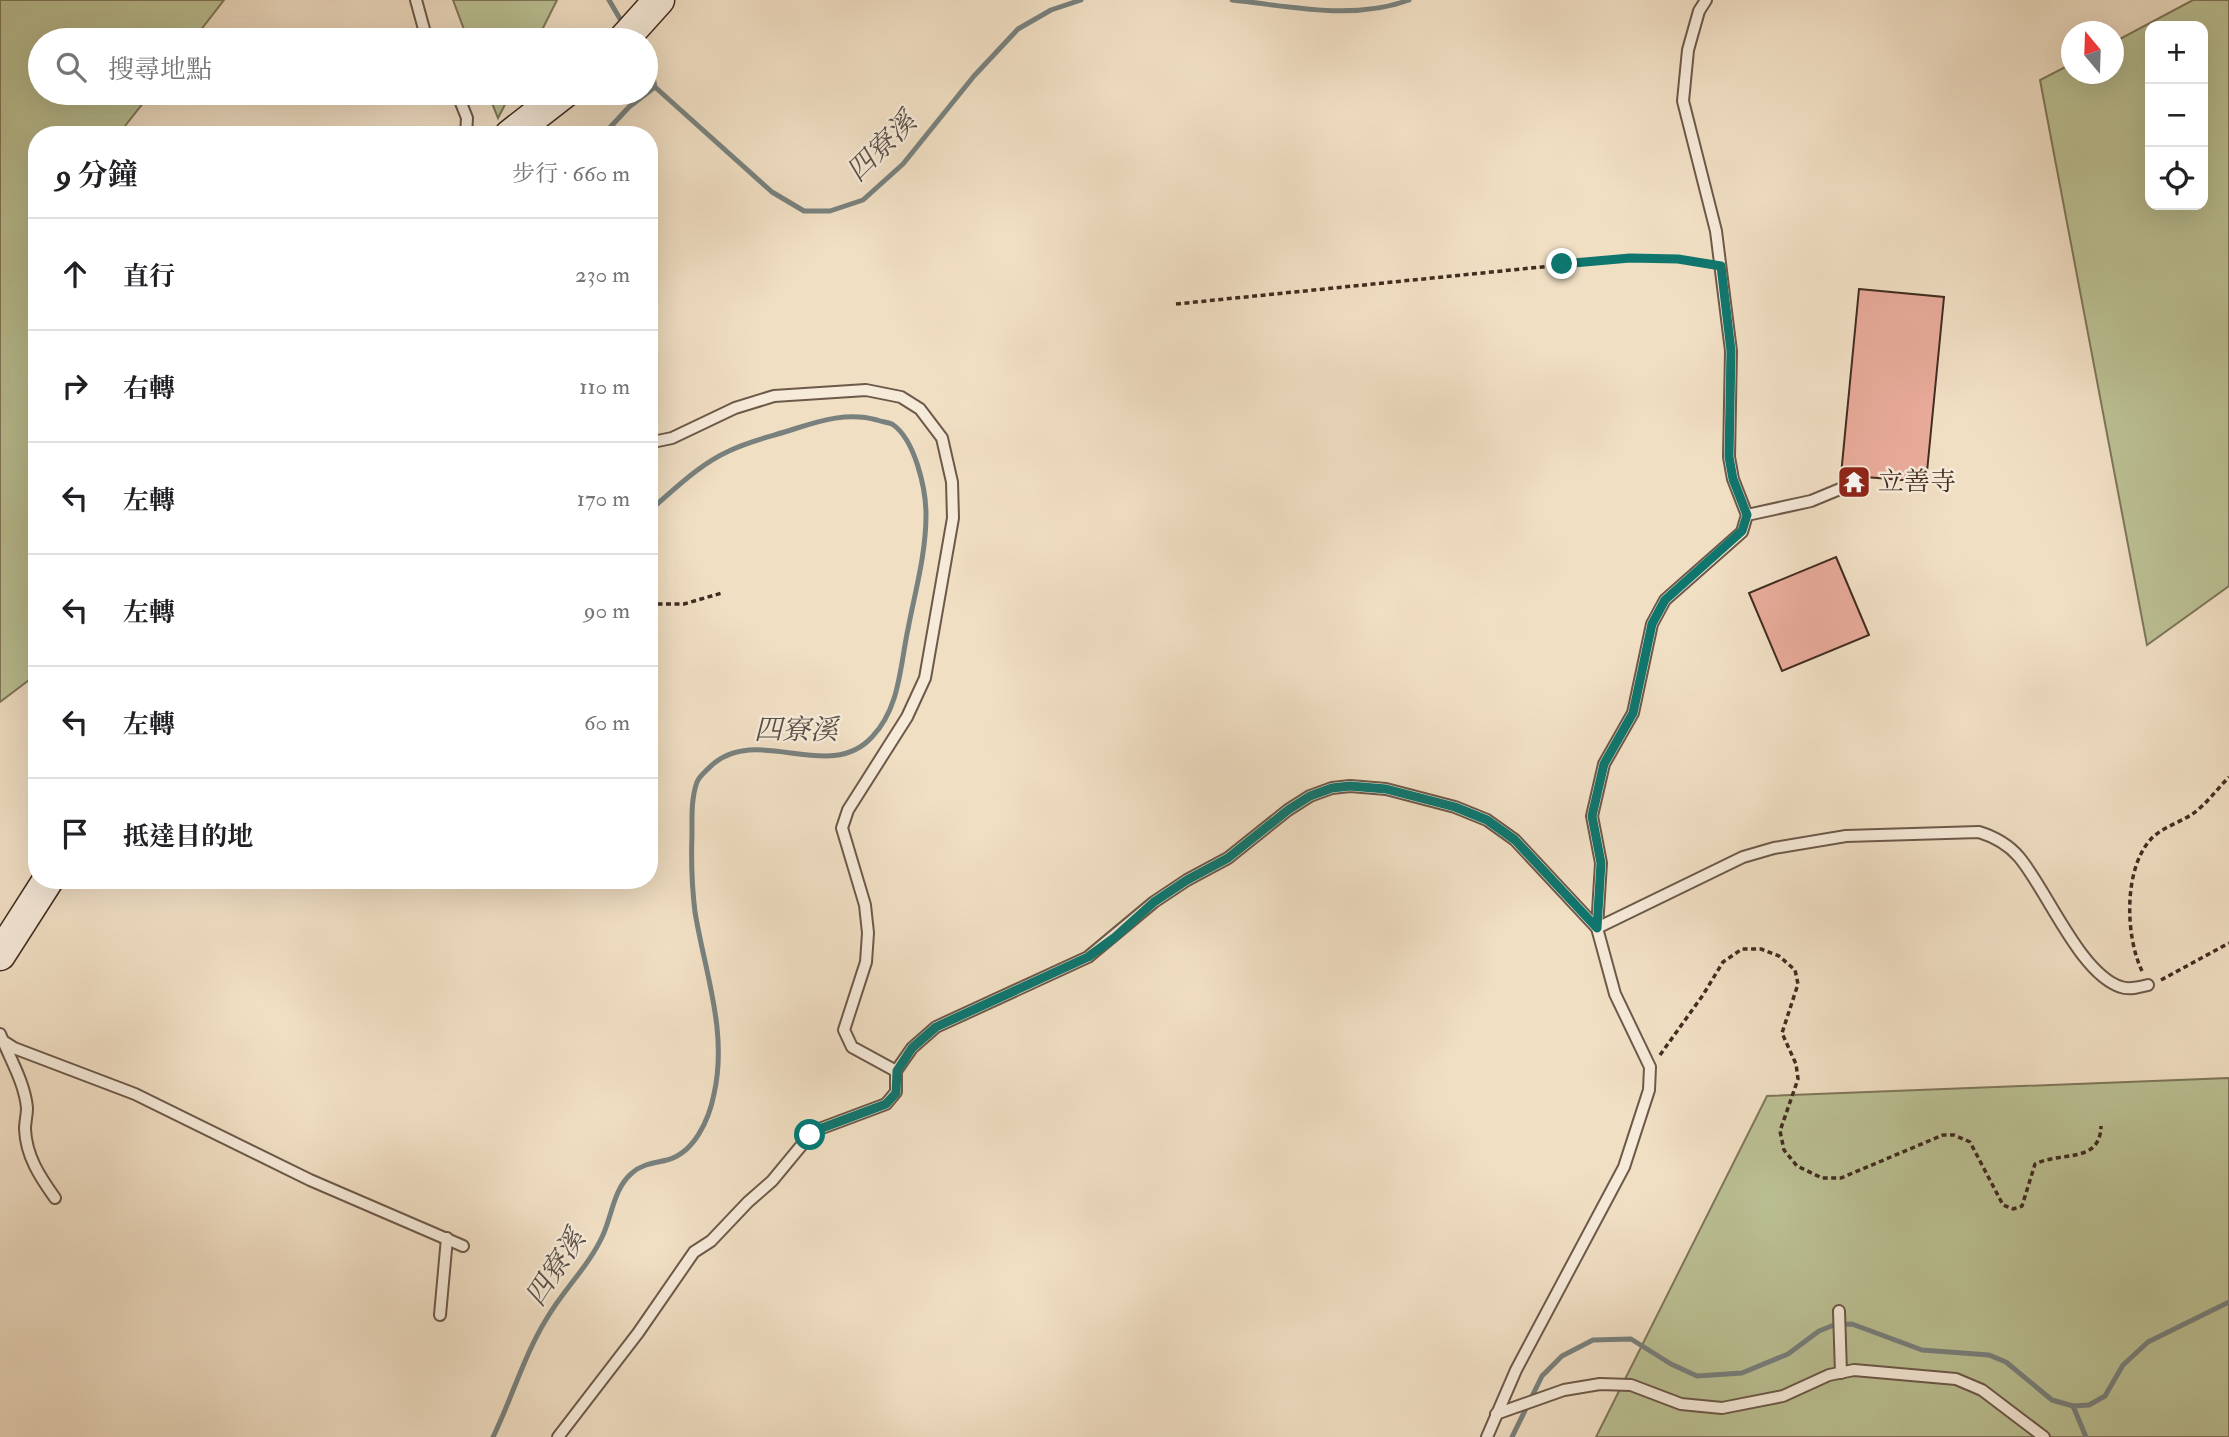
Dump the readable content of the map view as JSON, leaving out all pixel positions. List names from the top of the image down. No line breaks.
{"water":["四寮溪"],"places":{"temple":["立善寺"]},"north":"top","page":{"map_buttons":["+","−"],"search":"搜尋地點","heading":["9 分鐘","步行 · 660 m"],"list":[["直行","230 m"],["右轉","110 m"],["左轉","170 m"],["左轉","90 m"],["左轉","60 m"],"抵達目的地"]}}
